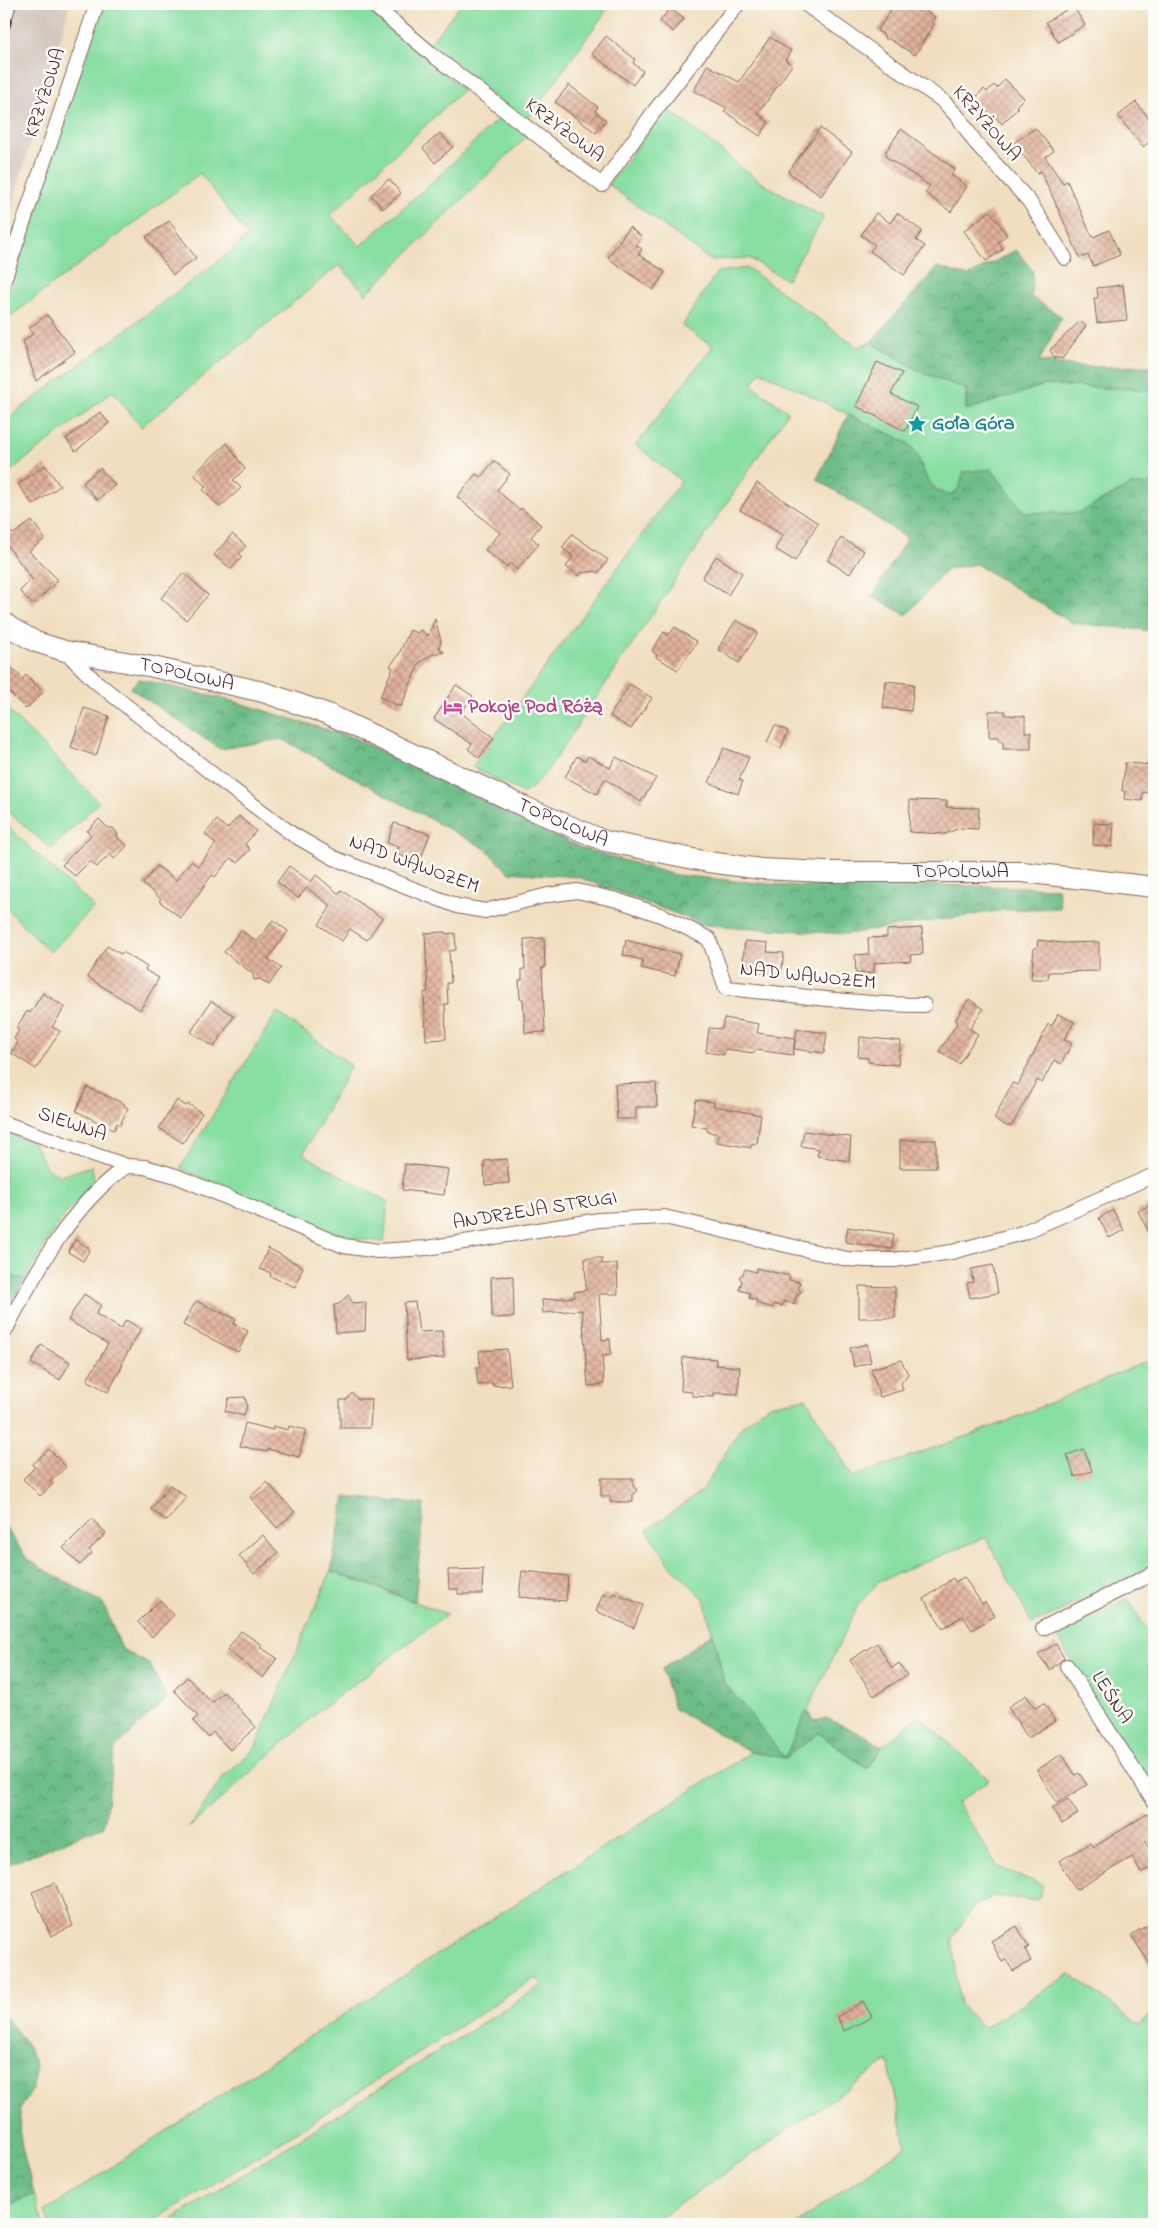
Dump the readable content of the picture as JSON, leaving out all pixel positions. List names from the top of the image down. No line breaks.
{"streets":{"street":["KRZYŻOWA","TOPOLOWA","NAD WĄWOZEM","SIEWNA","ANDRZEJA STRUGI","LEŚNA"]},"crossings":[["TOPOLOWA","NAD WĄWOZEM"],["SIEWNA","ANDRZEJA STRUGI"]],"places":{"place":["Goła Góra"],"hotel":["Pokoje Pod Różą"]}}
